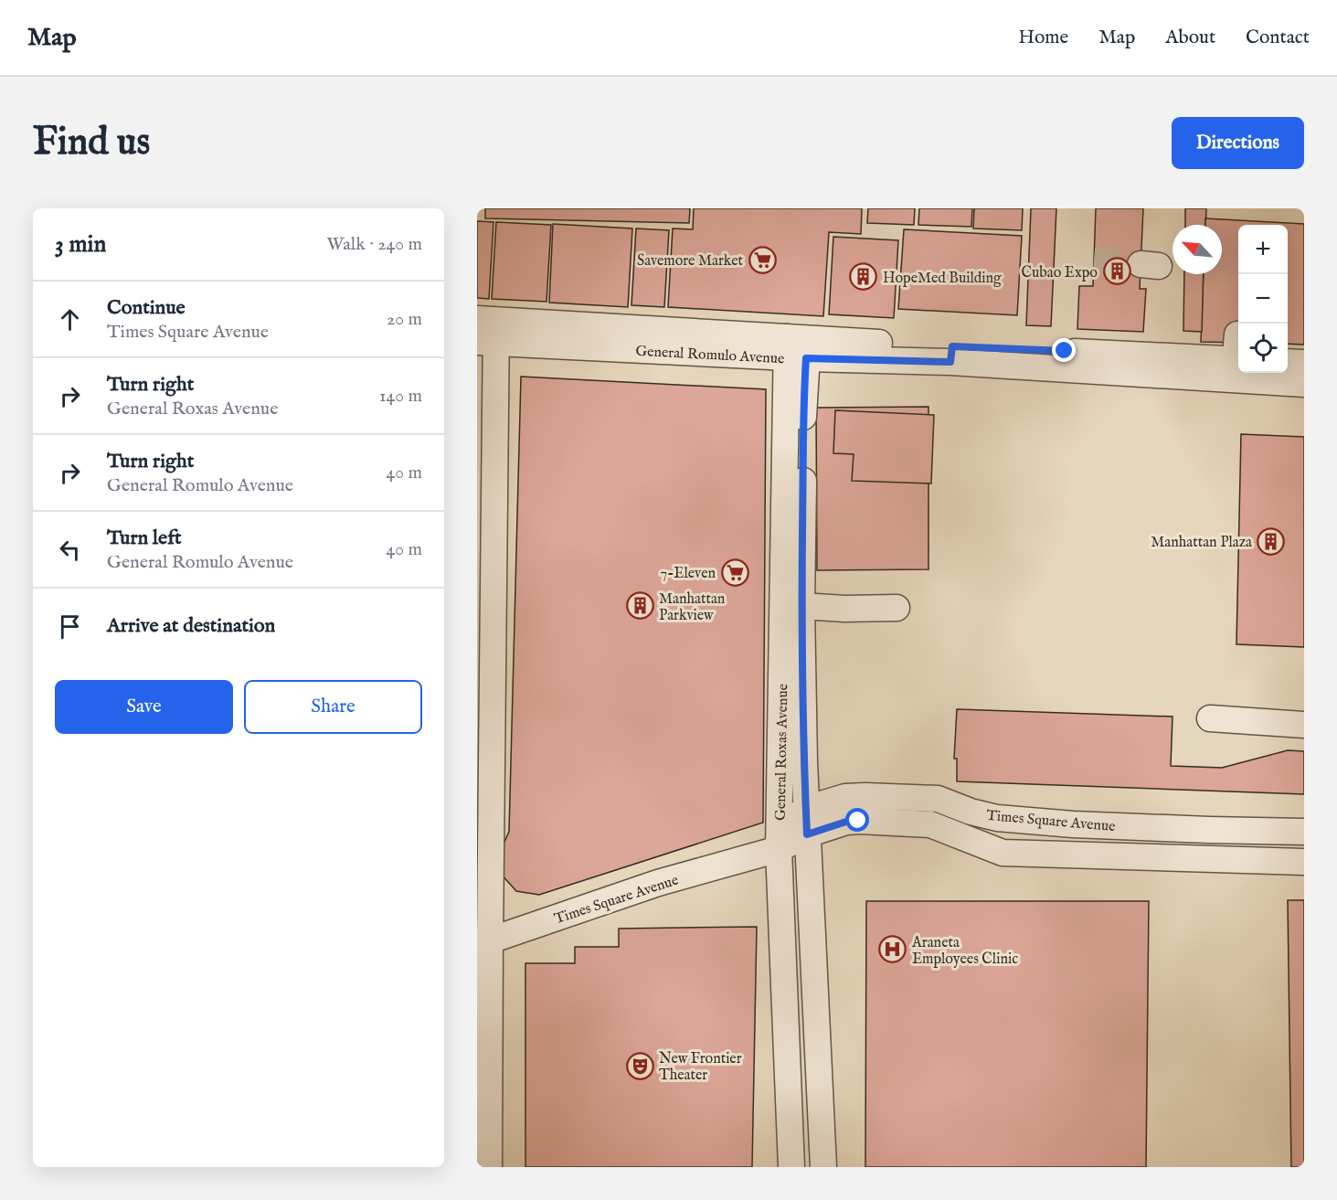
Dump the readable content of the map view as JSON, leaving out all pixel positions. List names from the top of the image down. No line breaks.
{"streets":{"street":["General Romulo Avenue","General Roxas Avenue","Times Square Avenue"]},"crossings":[["General Romulo Avenue","General Roxas Avenue"],["General Roxas Avenue","Times Square Avenue"]],"places":{"supermarket":["Savemore Market","7-Eleven"],"building":["Cubao Expo","HopeMed Building","Manhattan Plaza","Manhattan Parkview"],"hospital":["Araneta Employees Clinic"],"theatre":["New Frontier Theater"]},"north":"top left","page":{"header":"Map","nav":["Home","Map","About","Contact"],"buttons":["Directions",["Save","Share"]],"title":"Find us","heading":["3 min","Walk · 240 m"],"map_buttons":["+","−"],"list":[["Continue","Times Square Avenue","20 m"],["Turn right","General Roxas Avenue","140 m"],["Turn right","General Romulo Avenue","40 m"],["Turn left","General Romulo Avenue","40 m"],"Arrive at destination"]}}
